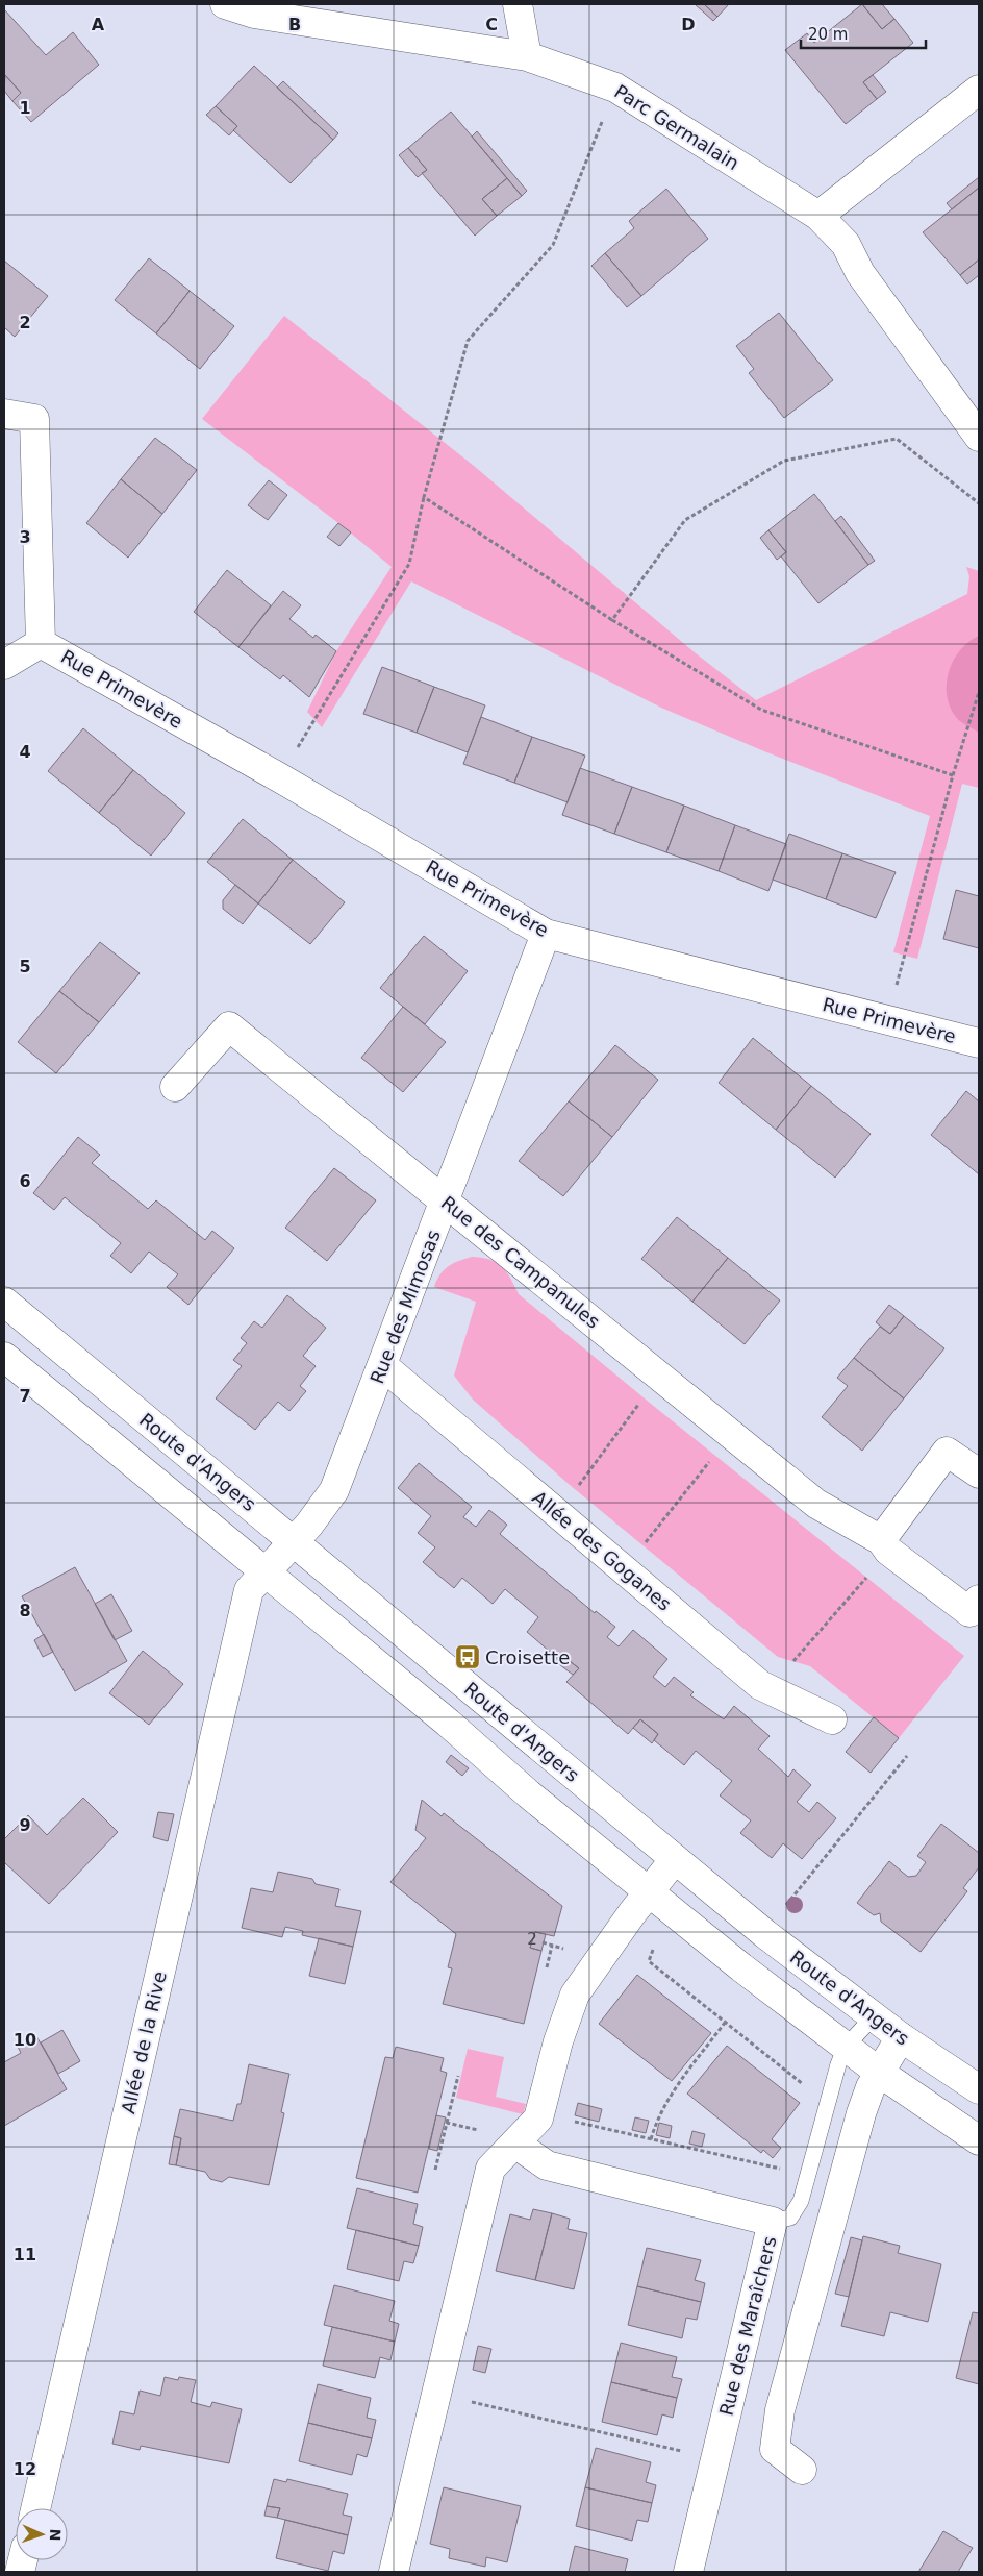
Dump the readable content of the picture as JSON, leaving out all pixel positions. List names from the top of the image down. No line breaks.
{"streets":{"street":["Parc Germalain","Rue Primevère","Rue des Campanules","Rue des Mimosas","Route d'Angers","Allée des Goganes","Allée de la Rive","Rue des Maraîchers"]},"crossings":[["Rue Primevère","Rue des Mimosas"],["Rue des Campanules","Rue des Mimosas"],["Rue des Mimosas","Route d'Angers"],["Rue des Mimosas","Allée des Goganes"],["Rue des Mimosas","Allée de la Rive"]],"places":{"bus stop":["Croisette"]},"house_numbers":["2"],"scale_bar":"20 m","north":"right","grid":{"columns":["A","B","C","D"],"rows":["1","2","3","4","5","6","7","8","9","10","11","12"]}}
